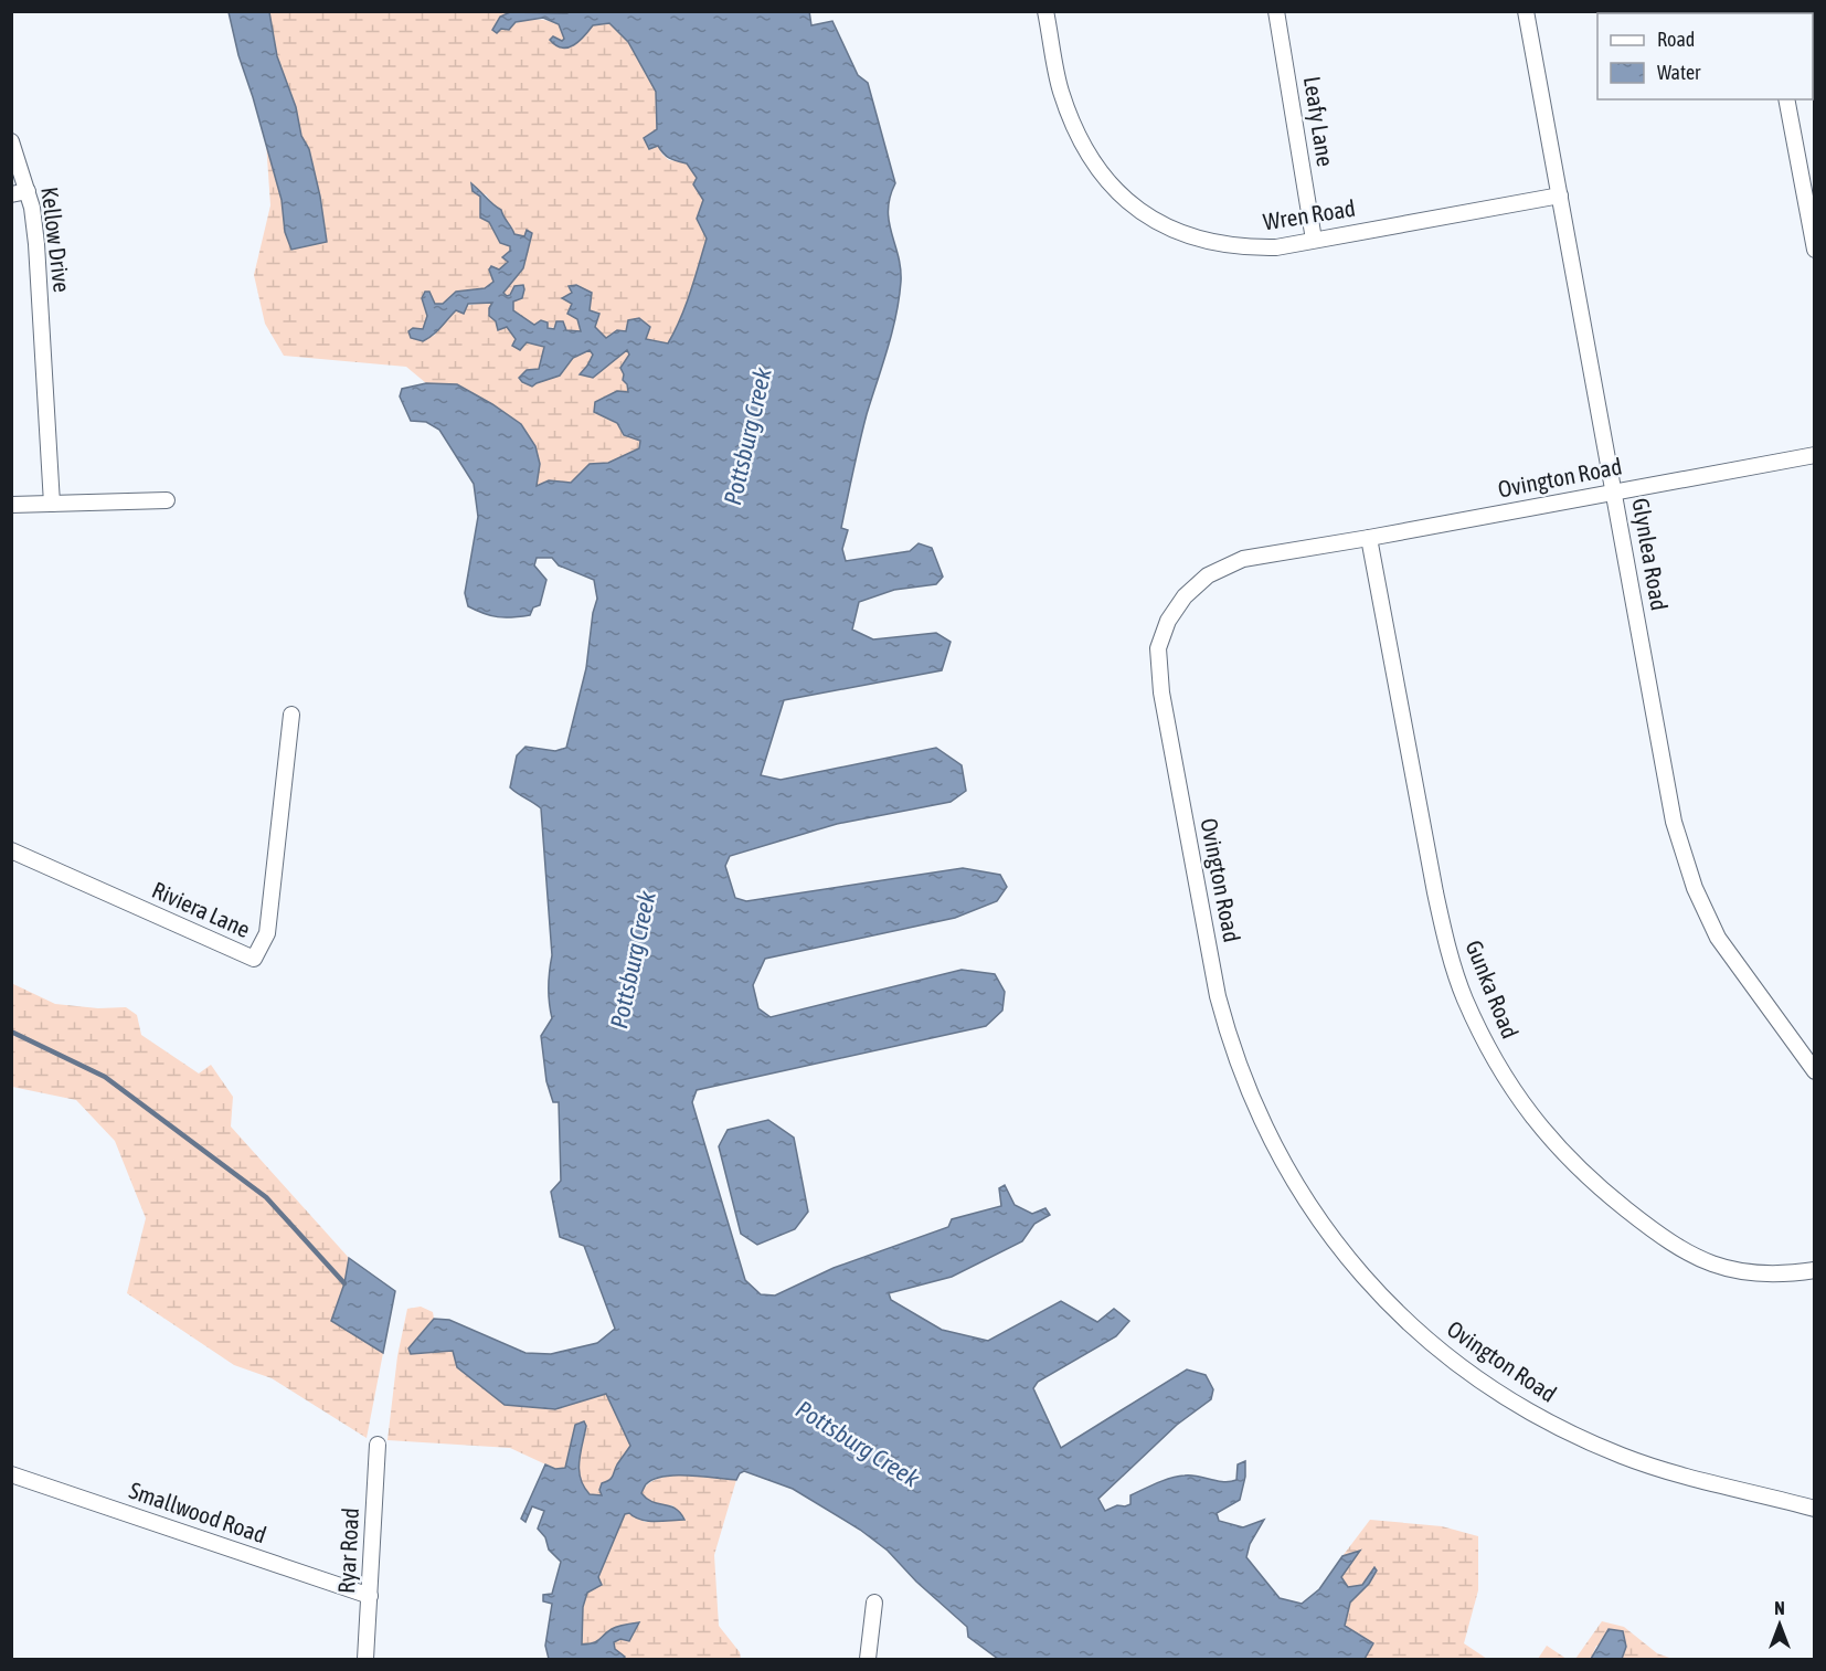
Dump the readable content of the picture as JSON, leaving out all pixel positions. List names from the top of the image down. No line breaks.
{"streets":{"street":["Leafy Lane","Wren Road","Kellow Drive","Ovington Road","Glynlea Road","Riviera Lane","Gunka Road","Smallwood Road","Ryar Road"]},"crossings":[["Leafy Lane","Wren Road"],["Wren Road","Glynlea Road"],["Ovington Road","Glynlea Road"],["Ovington Road","Gunka Road"],["Smallwood Road","Ryar Road"]],"water":["Pottsburg Creek"],"legend":["Road","Water"],"north":"top"}
